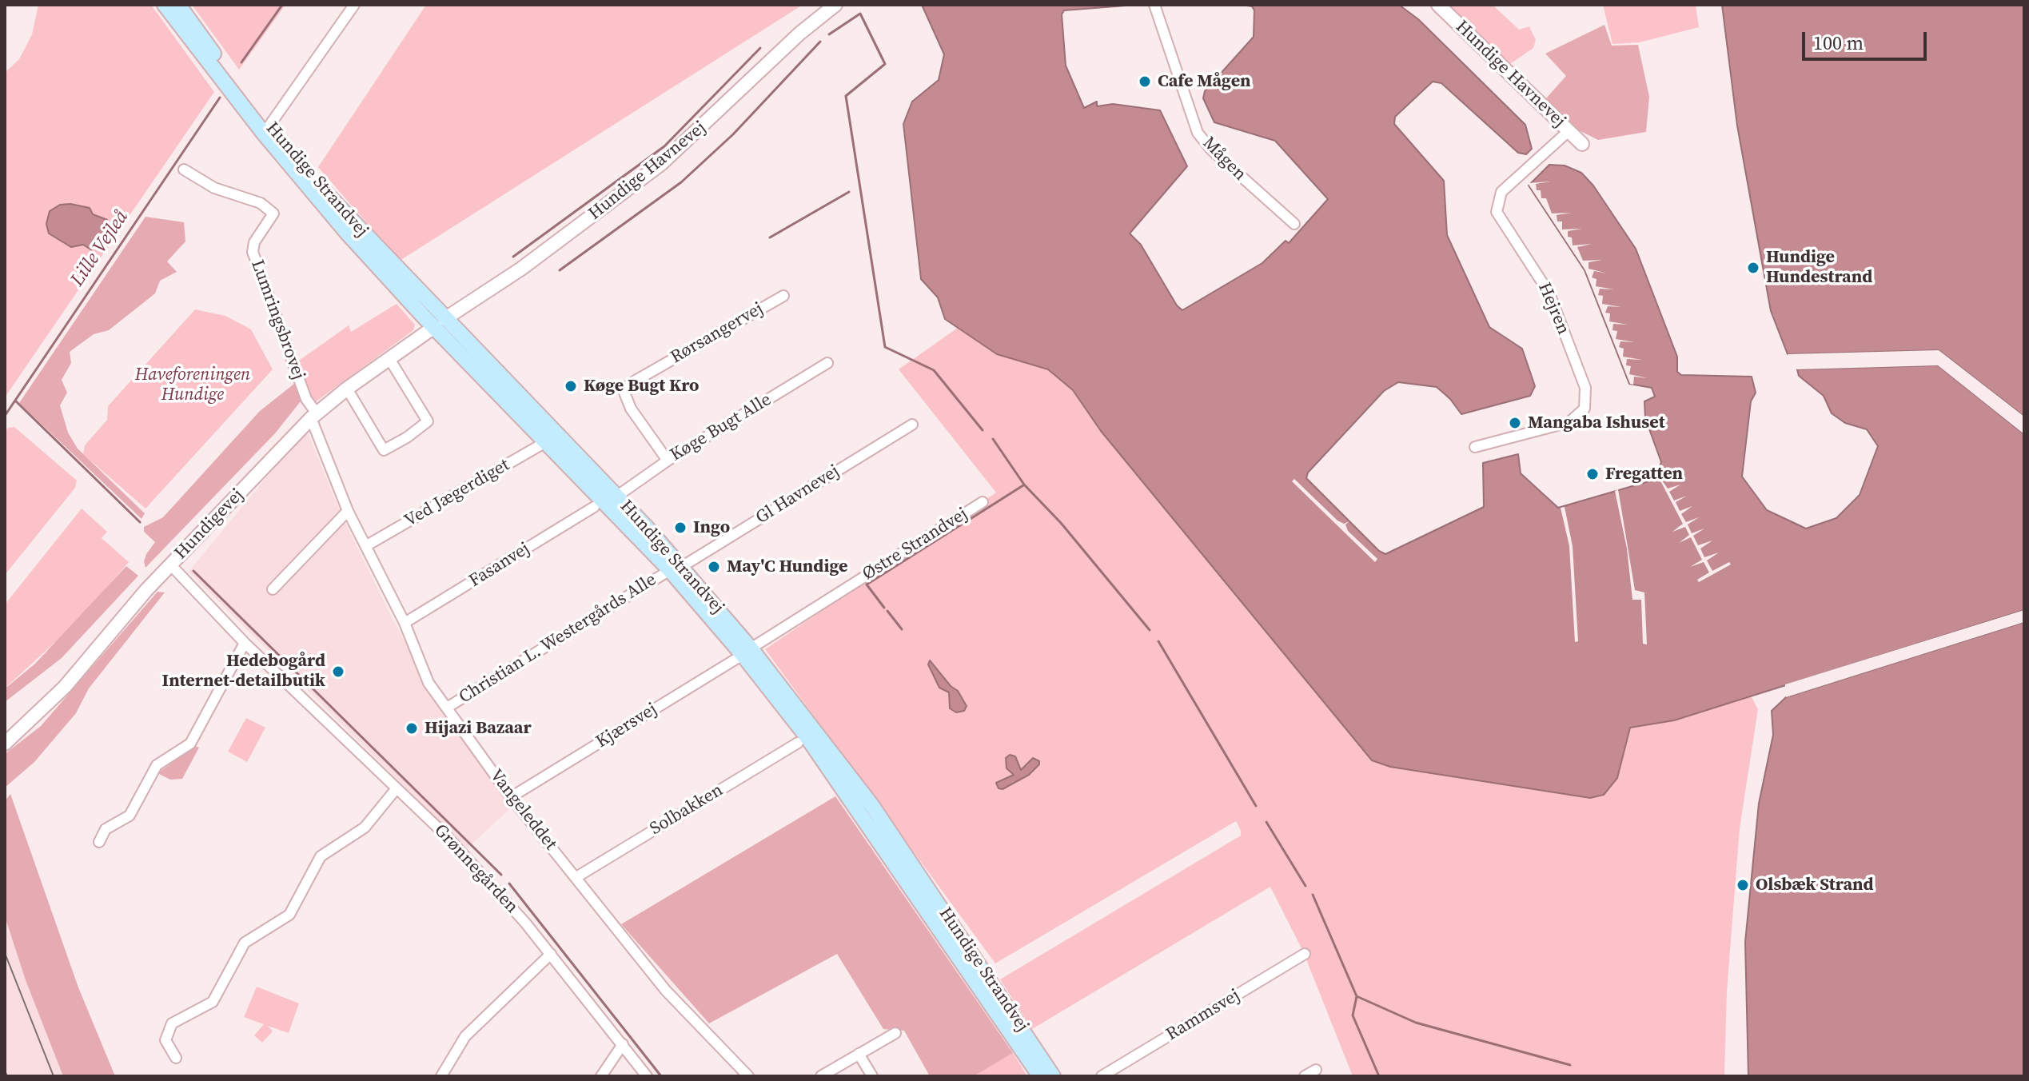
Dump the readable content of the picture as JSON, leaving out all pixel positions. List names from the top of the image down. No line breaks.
{"streets":{"main road":["Hundige Strandvej"],"street":["Hundige Havnevej","Mågen","Hejren","Lumringsbrovej","Rørsangervej","Køge Bugt Alle","Ved Jægerdiget","Gl Havnevej","Hundigevej","Østre Strandvej","Fasanvej","Christian L. Westergårds Alle","Kjærsvej","Vangeleddet","Solbakken","Grønnegården","Rammsvej"]},"crossings":[["Hundige Havnevej","Hundige Strandvej"],["Hundige Havnevej","Hejren"],["Hundige Havnevej","Hundigevej"],["Hundige Strandvej","Køge Bugt Alle"],["Hundige Strandvej","Ved Jægerdiget"],["Hundige Strandvej","Gl Havnevej"],["Hundige Strandvej","Hundigevej"],["Hundige Strandvej","Østre Strandvej"],["Hundige Strandvej","Christian L. Westergårds Alle"],["Hundige Strandvej","Kjærsvej"],["Lumringsbrovej","Hundigevej"],["Lumringsbrovej","Vangeleddet"],["Rørsangervej","Køge Bugt Alle"],["Ved Jægerdiget","Vangeleddet"],["Gl Havnevej","Christian L. Westergårds Alle"],["Hundigevej","Vangeleddet"],["Hundigevej","Grønnegården"],["Østre Strandvej","Kjærsvej"],["Fasanvej","Vangeleddet"],["Christian L. Westergårds Alle","Vangeleddet"],["Kjærsvej","Vangeleddet"],["Vangeleddet","Solbakken"]],"water":["Lille Vejleå"],"parks":["Haveforeningen Hundige"],"places":["Cafe Mågen","Hundige Hundestrand","Køge Bugt Kro","Mangaba Ishuset","Fregatten","Ingo","May'C Hundige","Hedebogård Internet-detailbutik","Hijazi Bazaar","Olsbæk Strand"],"scale_bar":"100 m"}
